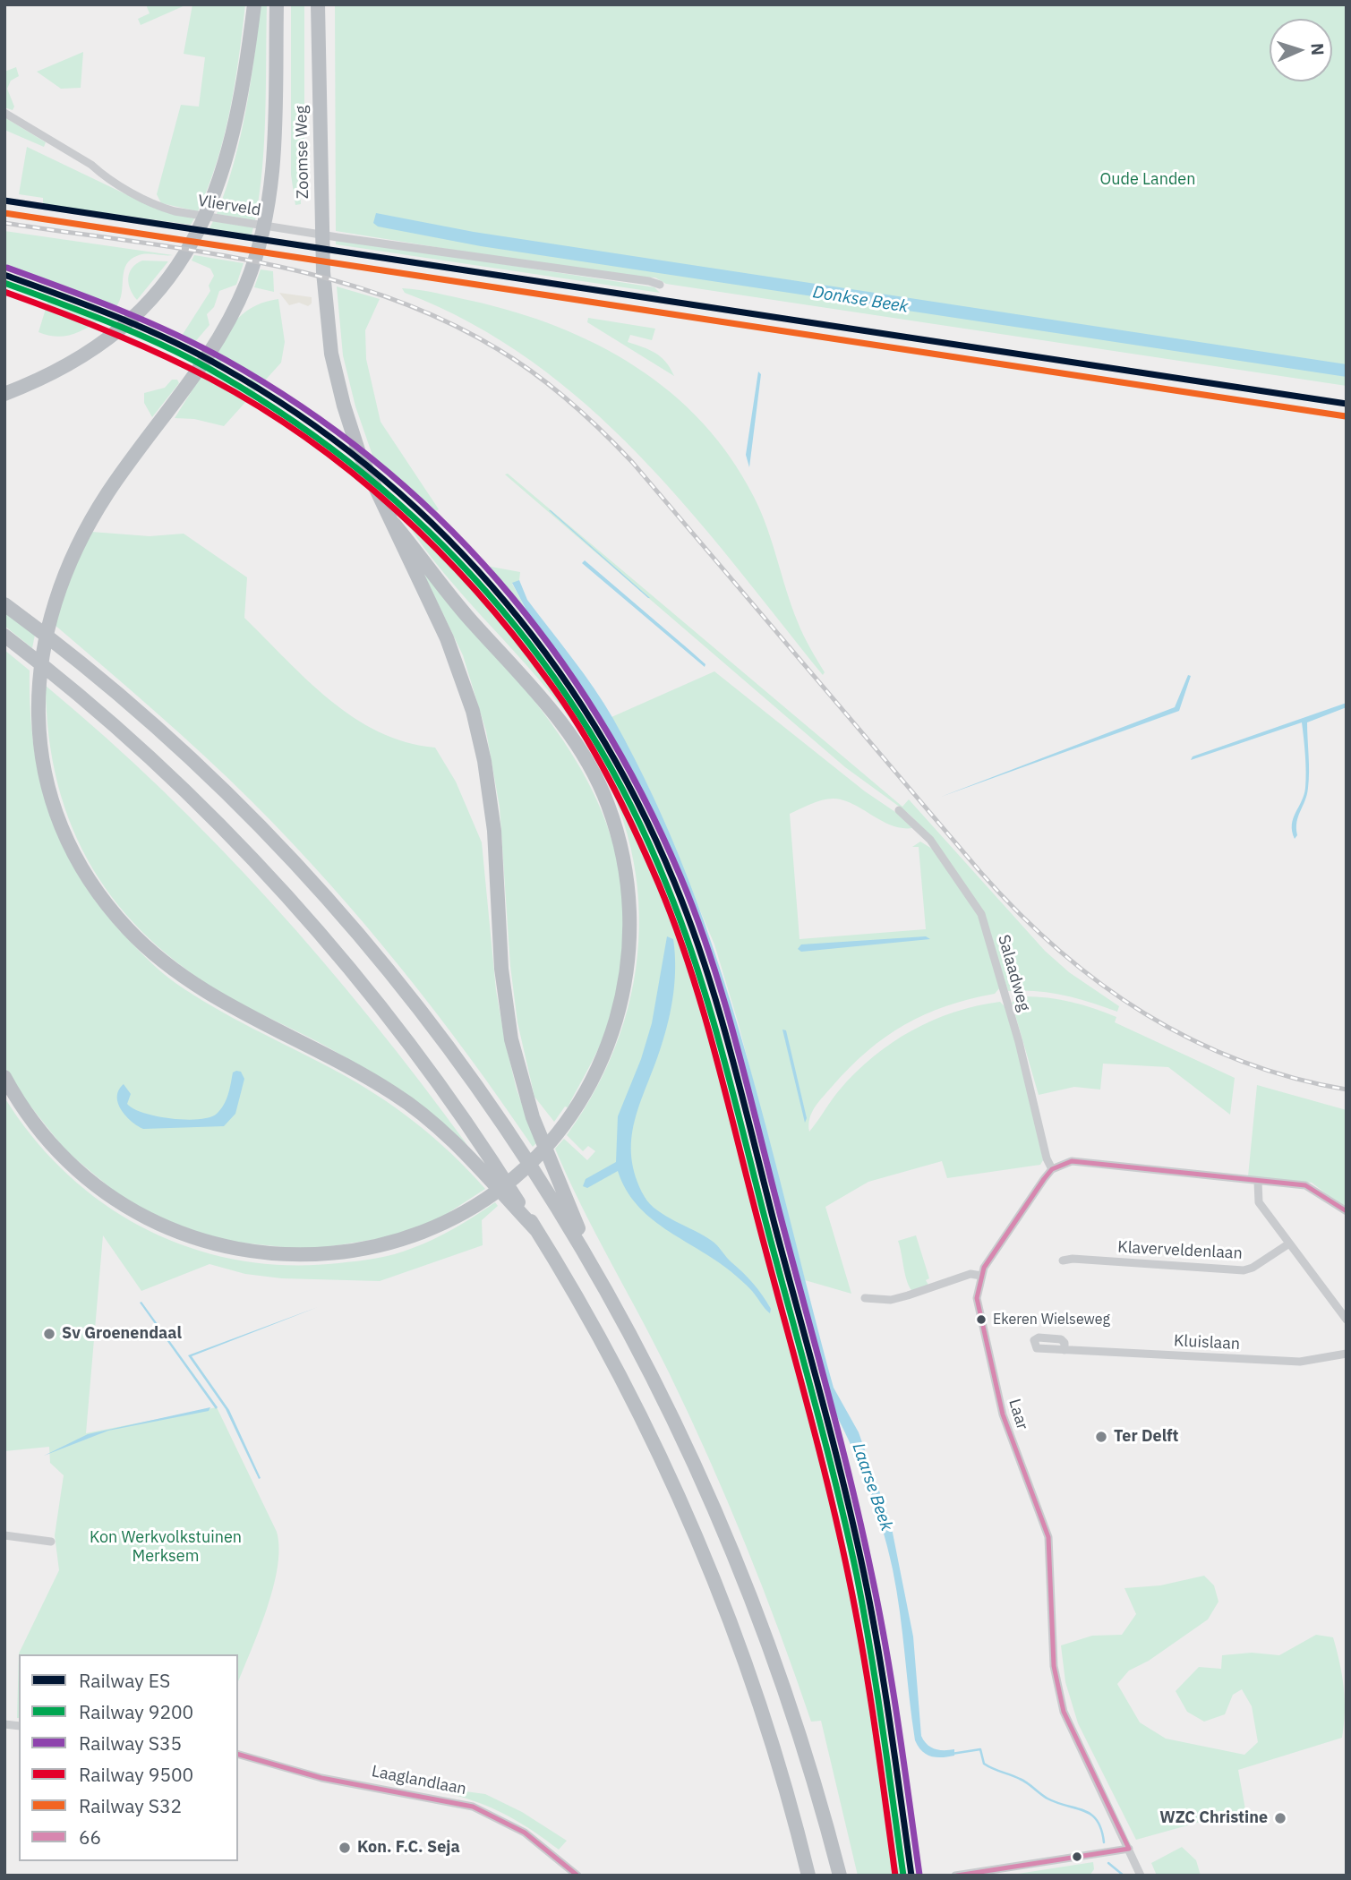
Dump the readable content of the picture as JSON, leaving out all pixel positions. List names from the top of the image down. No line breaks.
{"streets":{"highway":["Zoomse Weg"],"street":["Vlierveld","Salaadweg","Klaverveldenlaan","Kluislaan","Laar","Laaglandlaan"]},"crossings":[["Salaadweg","Laar"]],"water":["Donkse Beek","Laarse Beek"],"parks":["Oude Landen","Kon Werkvolkstuinen Merksem"],"places":["Ekeren Wielseweg","Sv Groenendaal","Ter Delft","WZC Christine","Kon. F.C. Seja"],"lines":["rail line ES","rail line S32","rail line S35","rail line 9200","rail line 9500","transit line 66"],"legend":["Railway ES","Railway 9200","Railway S35","Railway 9500","Railway S32","66"],"north":"right"}
